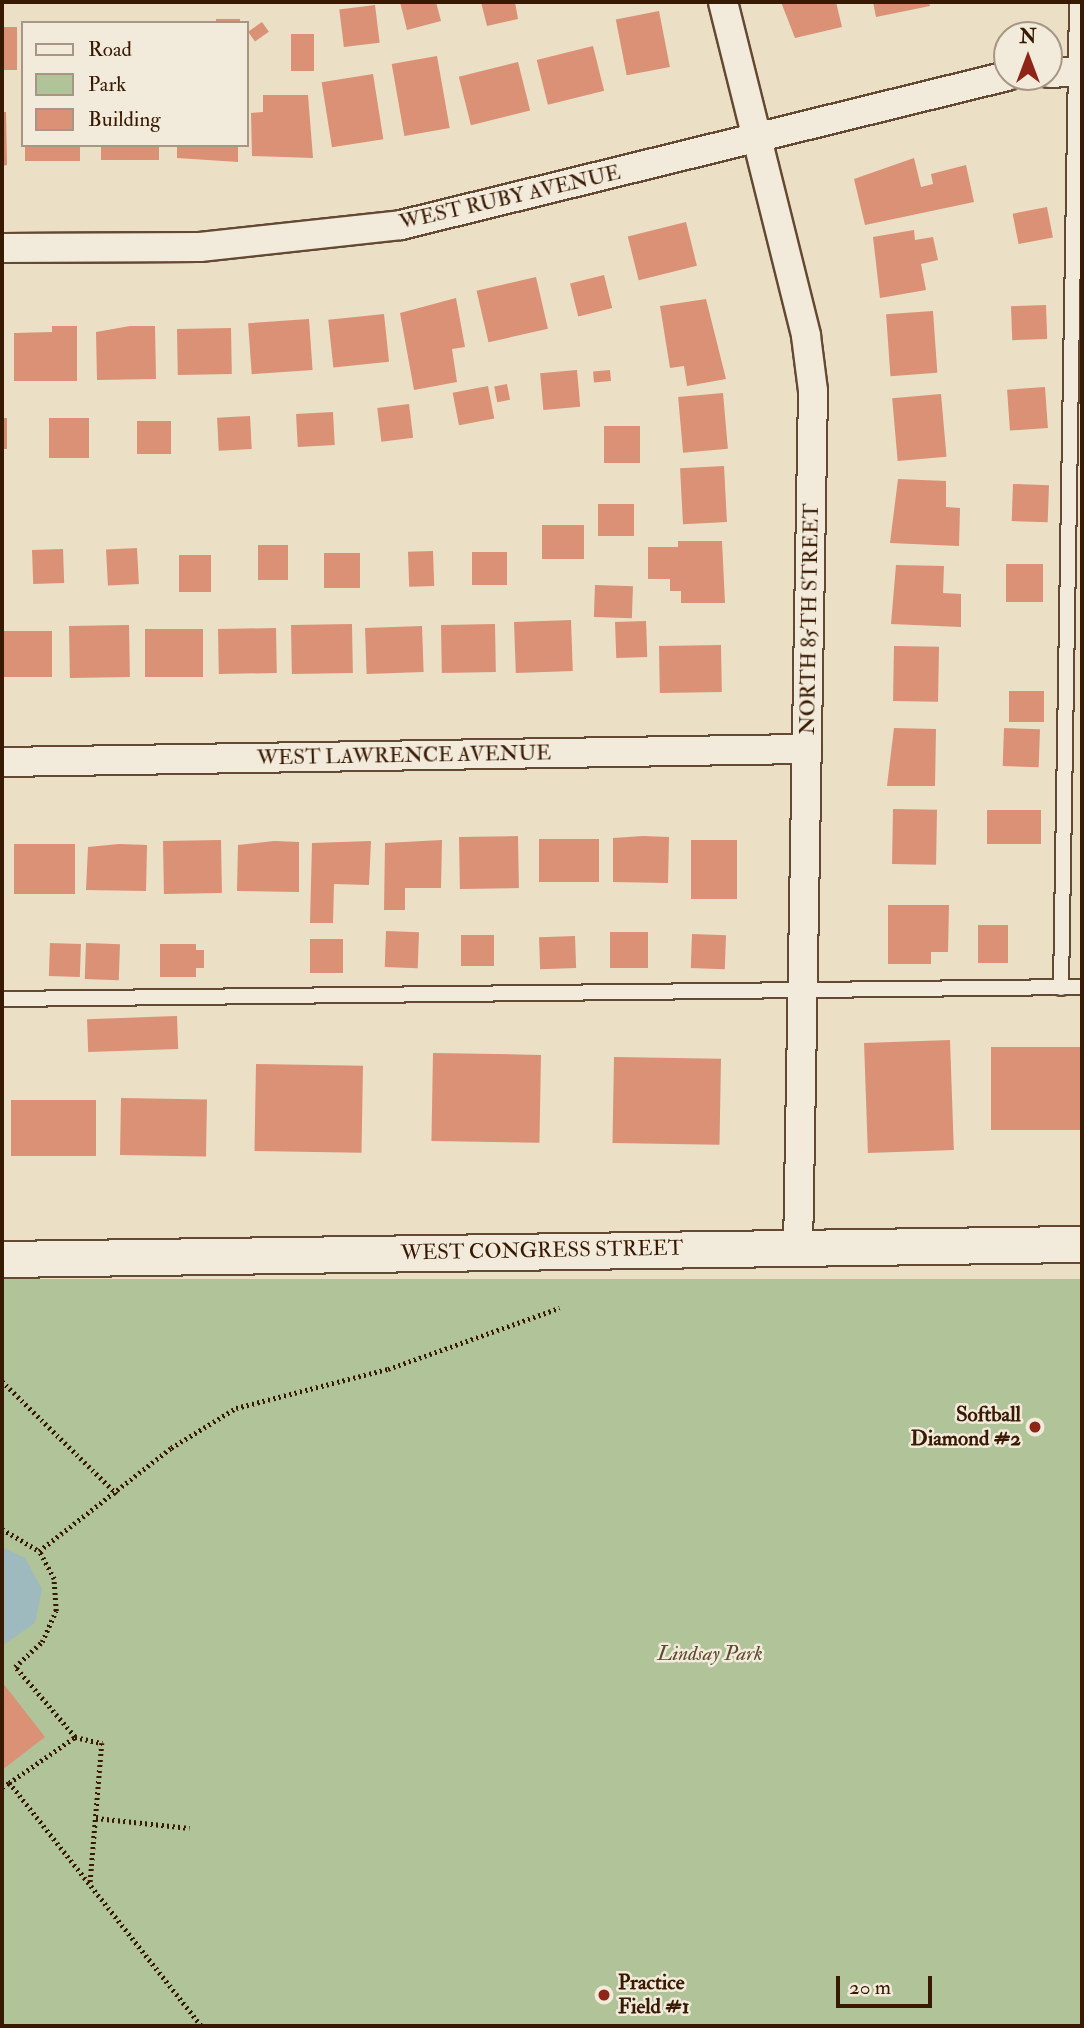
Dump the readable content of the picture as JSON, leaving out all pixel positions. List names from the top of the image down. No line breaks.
{"streets":{"street":["WEST RUBY AVENUE","NORTH 85TH STREET","WEST LAWRENCE AVENUE","WEST CONGRESS STREET"]},"crossings":[["WEST RUBY AVENUE","NORTH 85TH STREET"],["NORTH 85TH STREET","WEST LAWRENCE AVENUE"],["NORTH 85TH STREET","WEST CONGRESS STREET"]],"parks":["Lindsay Park"],"places":["Softball Diamond #2","Practice Field #1"],"legend":["Road","Park","Building"],"scale_bar":"20 m","north":"top"}
